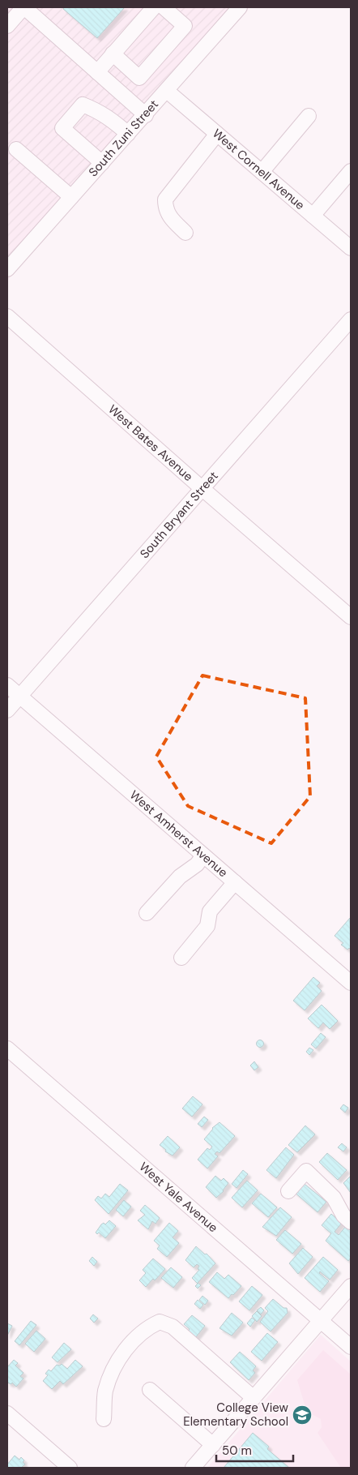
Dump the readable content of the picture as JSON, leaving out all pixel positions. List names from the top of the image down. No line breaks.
{"streets":{"street":["South Zuni Street","West Cornell Avenue","West Bates Avenue","South Bryant Street","West Amherst Avenue","West Yale Avenue"]},"crossings":[["South Zuni Street","West Cornell Avenue"],["West Bates Avenue","South Bryant Street"],["South Bryant Street","West Amherst Avenue"]],"places":{"school or university":["College View Elementary School"]},"scale_bar":"50 m"}
